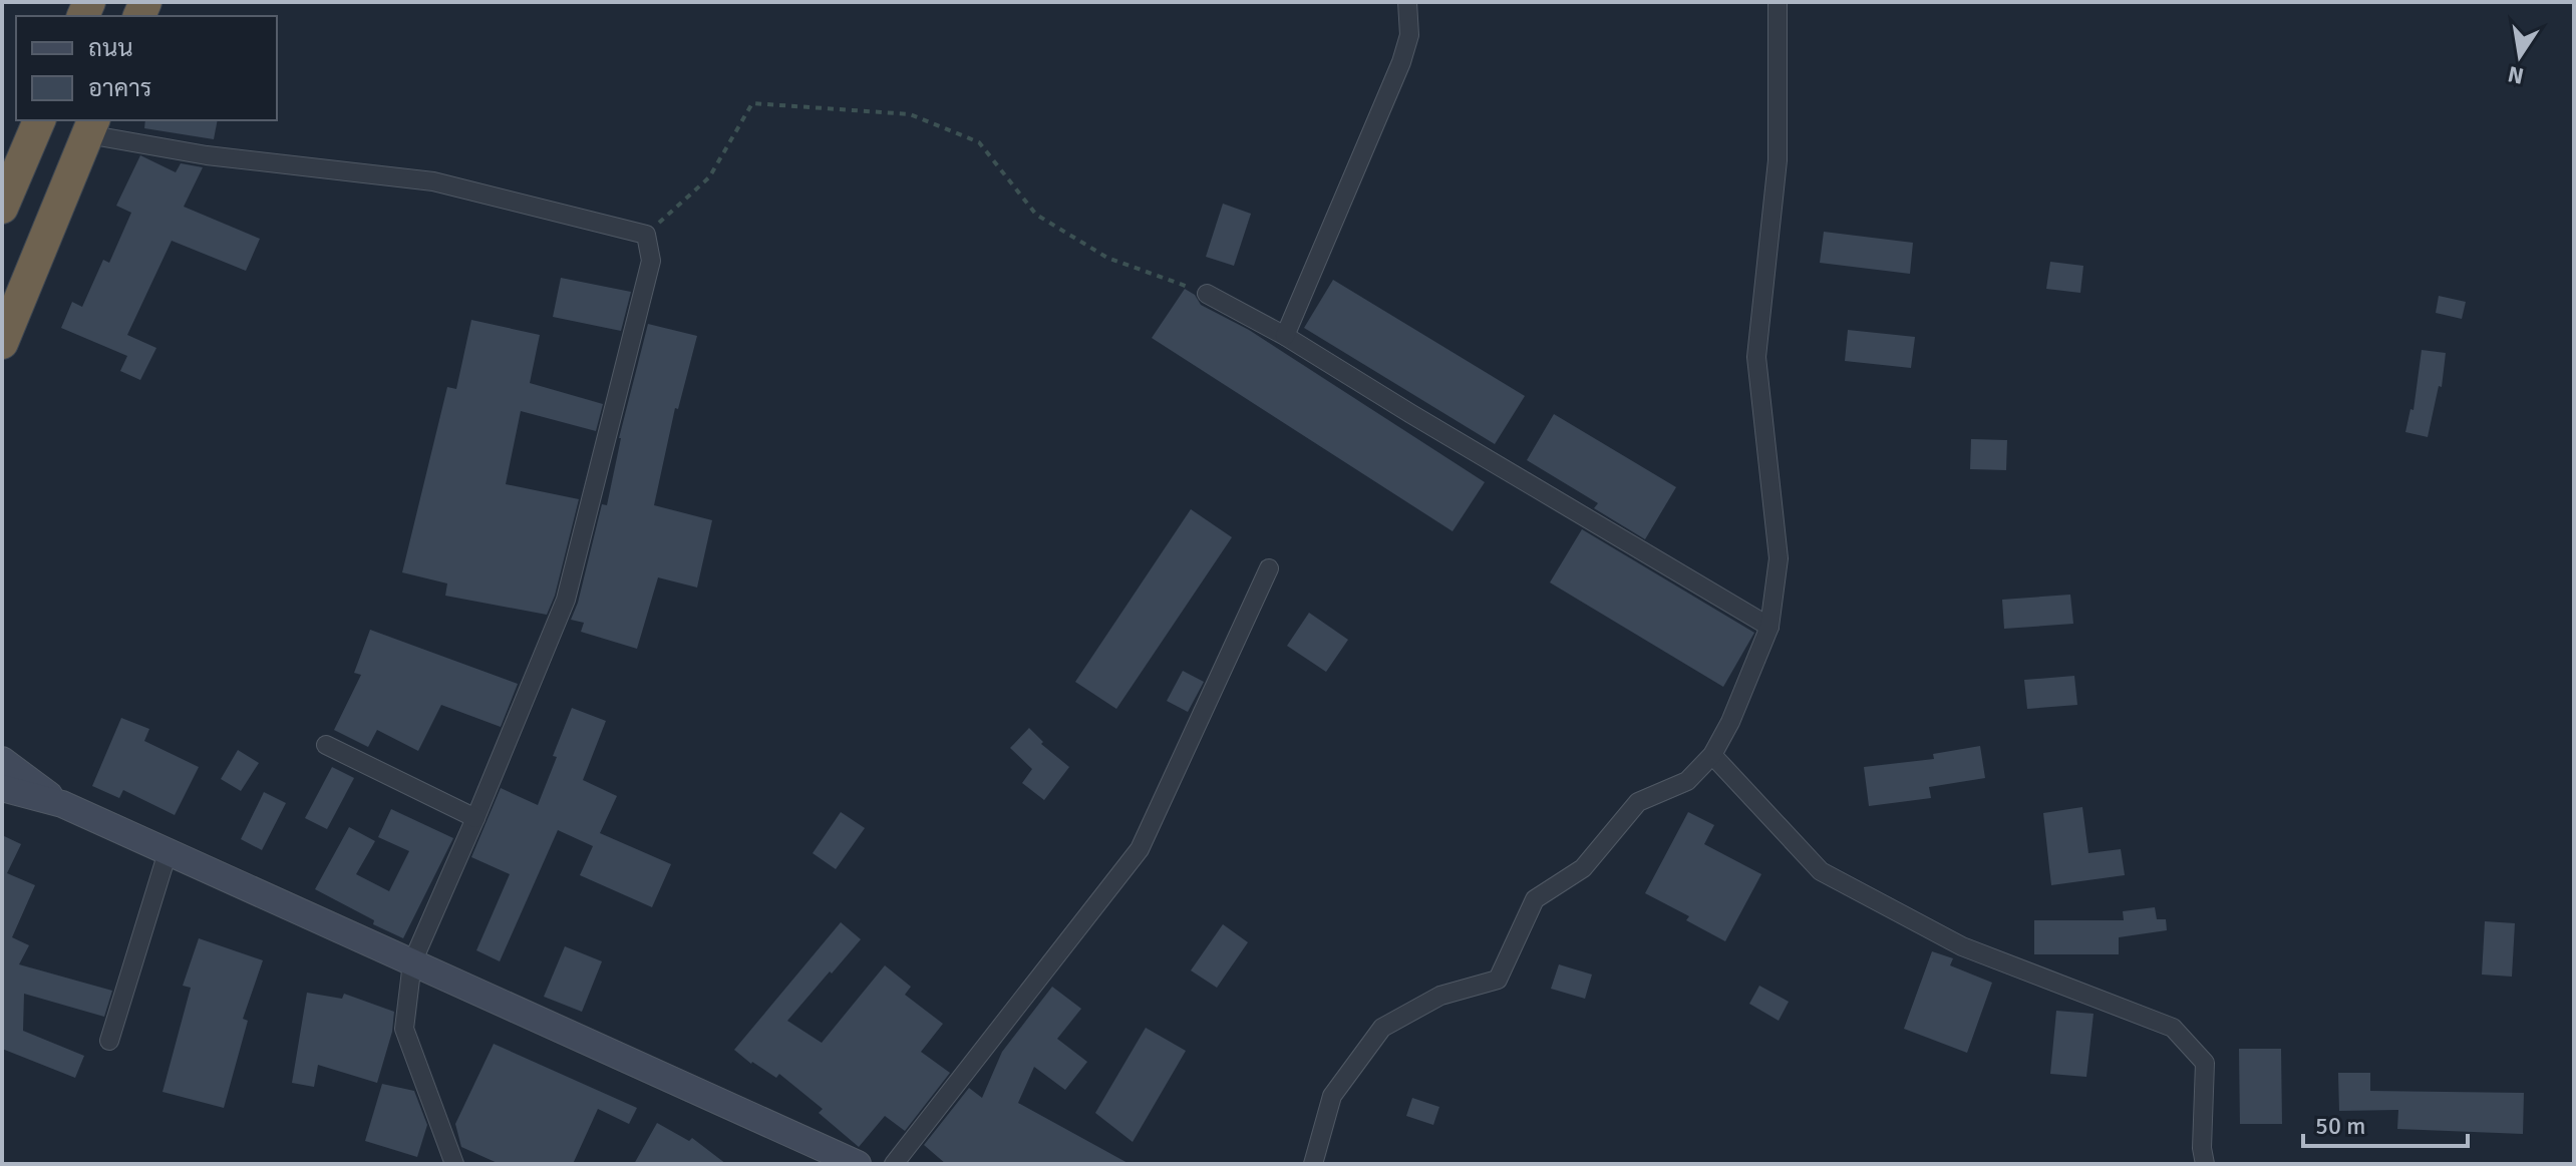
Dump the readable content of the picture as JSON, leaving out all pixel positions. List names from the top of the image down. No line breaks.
{"legend":["ถนน","อาคาร"],"scale_bar":"50 m","north":"bottom"}
